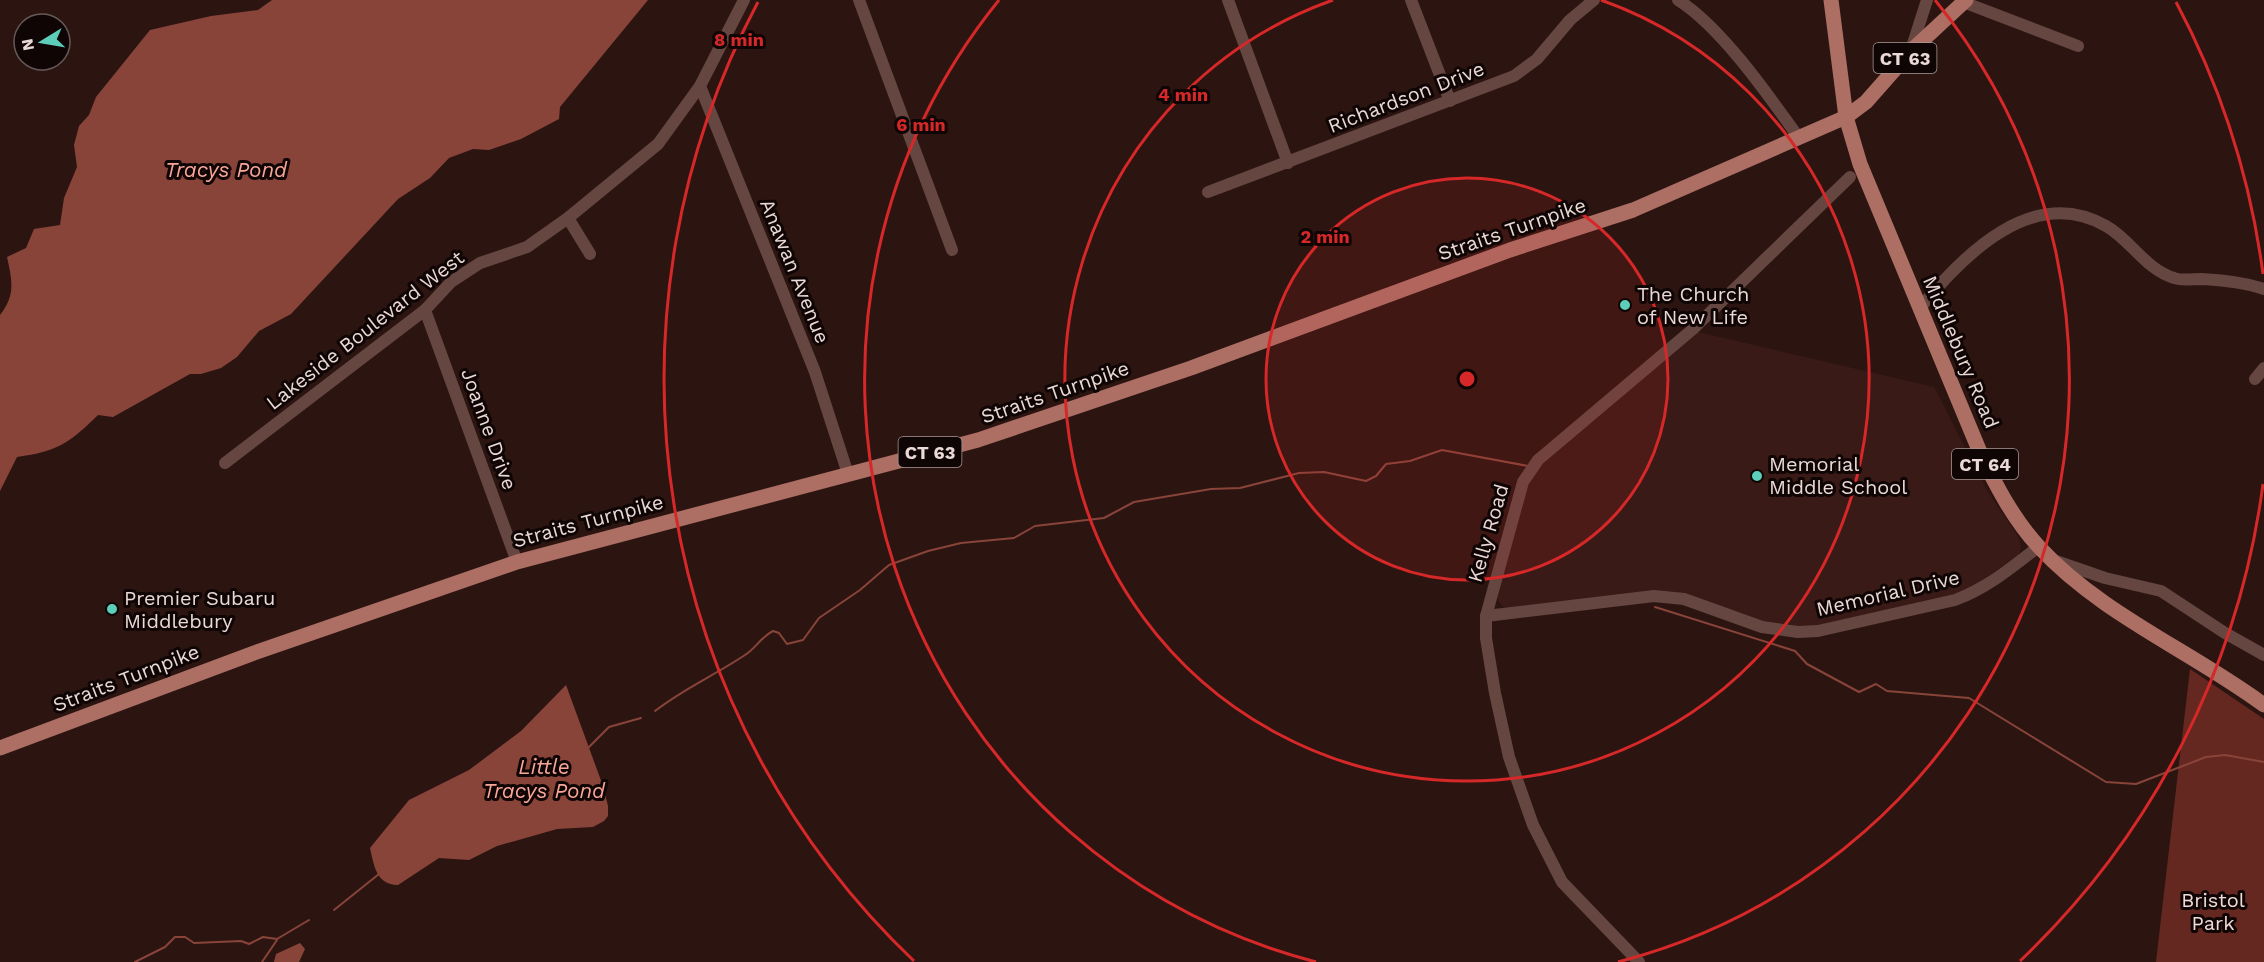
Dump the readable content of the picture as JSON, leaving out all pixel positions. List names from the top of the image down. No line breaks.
{"streets":{"main road":["CT 63","Straits Turnpike","Middlebury Road","CT 64"],"street":["Richardson Drive","Anawan Avenue","Lakeside Boulevard West","Joanne Drive","Kelly Road","Memorial Drive"]},"crossings":[["Straits Turnpike","Anawan Avenue"],["Straits Turnpike","Middlebury Road"],["Straits Turnpike","Joanne Drive"],["Anawan Avenue","Lakeside Boulevard West"],["Lakeside Boulevard West","Joanne Drive"],["Middlebury Road","Memorial Drive"],["Kelly Road","Memorial Drive"]],"water":["Tracys Pond","Little Tracys Pond"],"parks":["Bristol Park"],"places":["The Church of New Life","Memorial Middle School","Premier Subaru Middlebury"],"north":"left","rings":["8 min","4 min","6 min","2 min"]}
